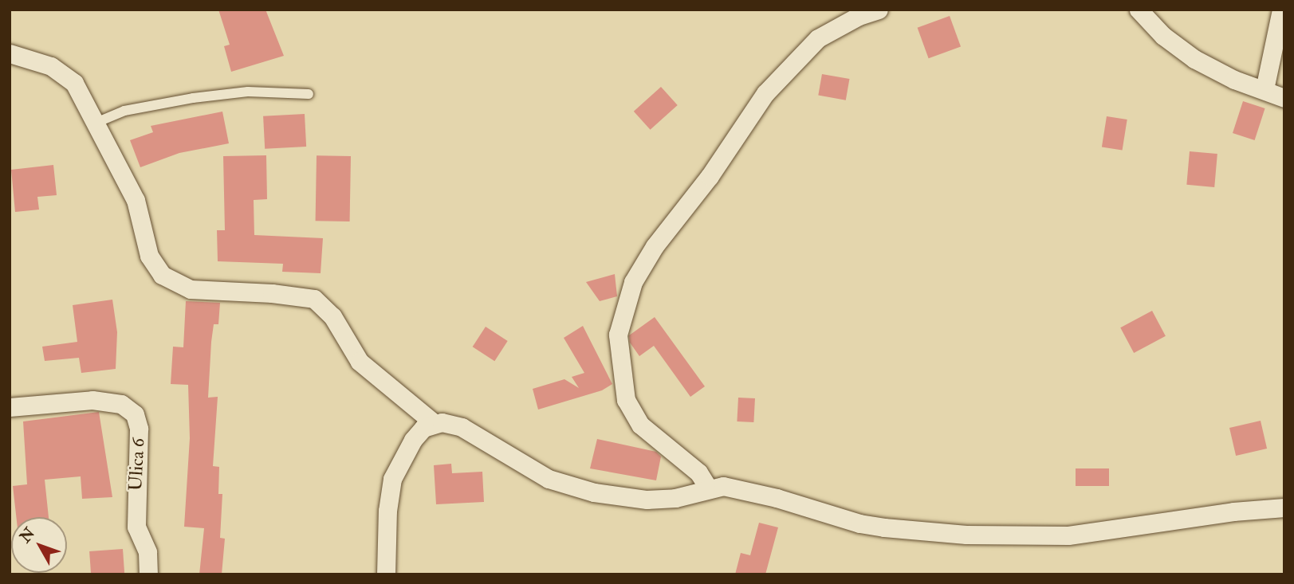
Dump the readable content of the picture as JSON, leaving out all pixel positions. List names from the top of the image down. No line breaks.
{"streets":{"street":["Ulica 6"]},"north":"top left"}
